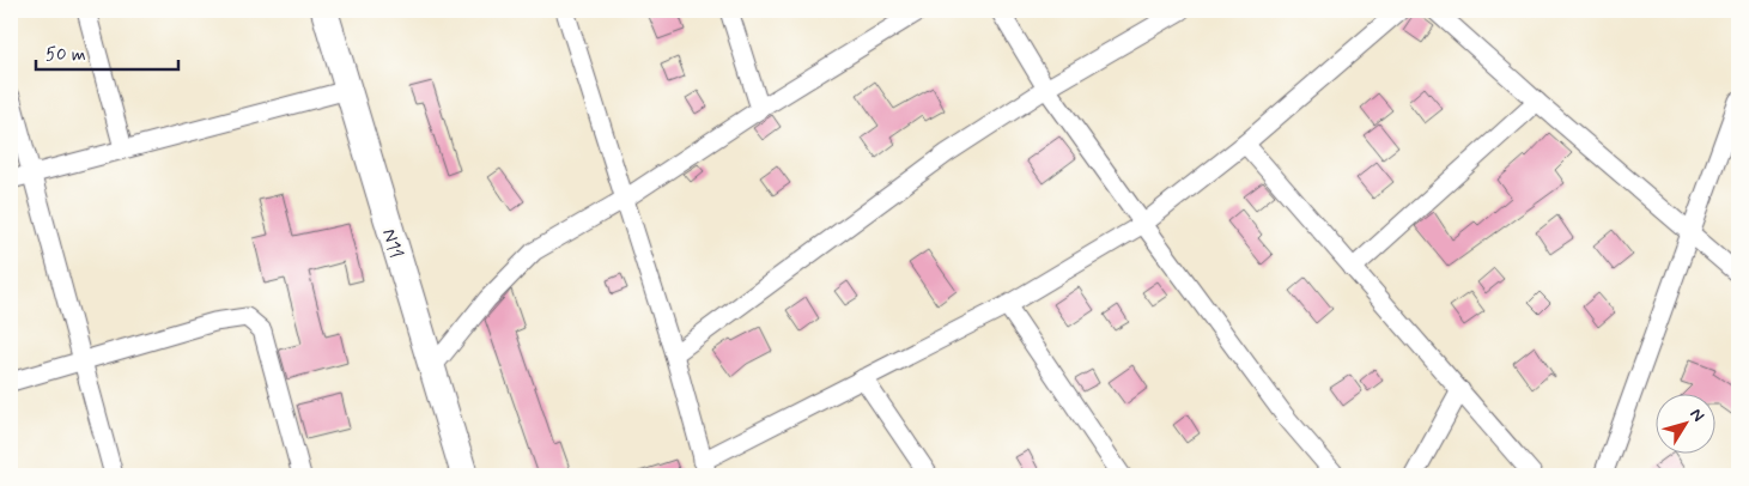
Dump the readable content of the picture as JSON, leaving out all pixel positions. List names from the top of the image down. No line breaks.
{"streets":{"main road":["N11"]},"scale_bar":"50 m","north":"top right"}
